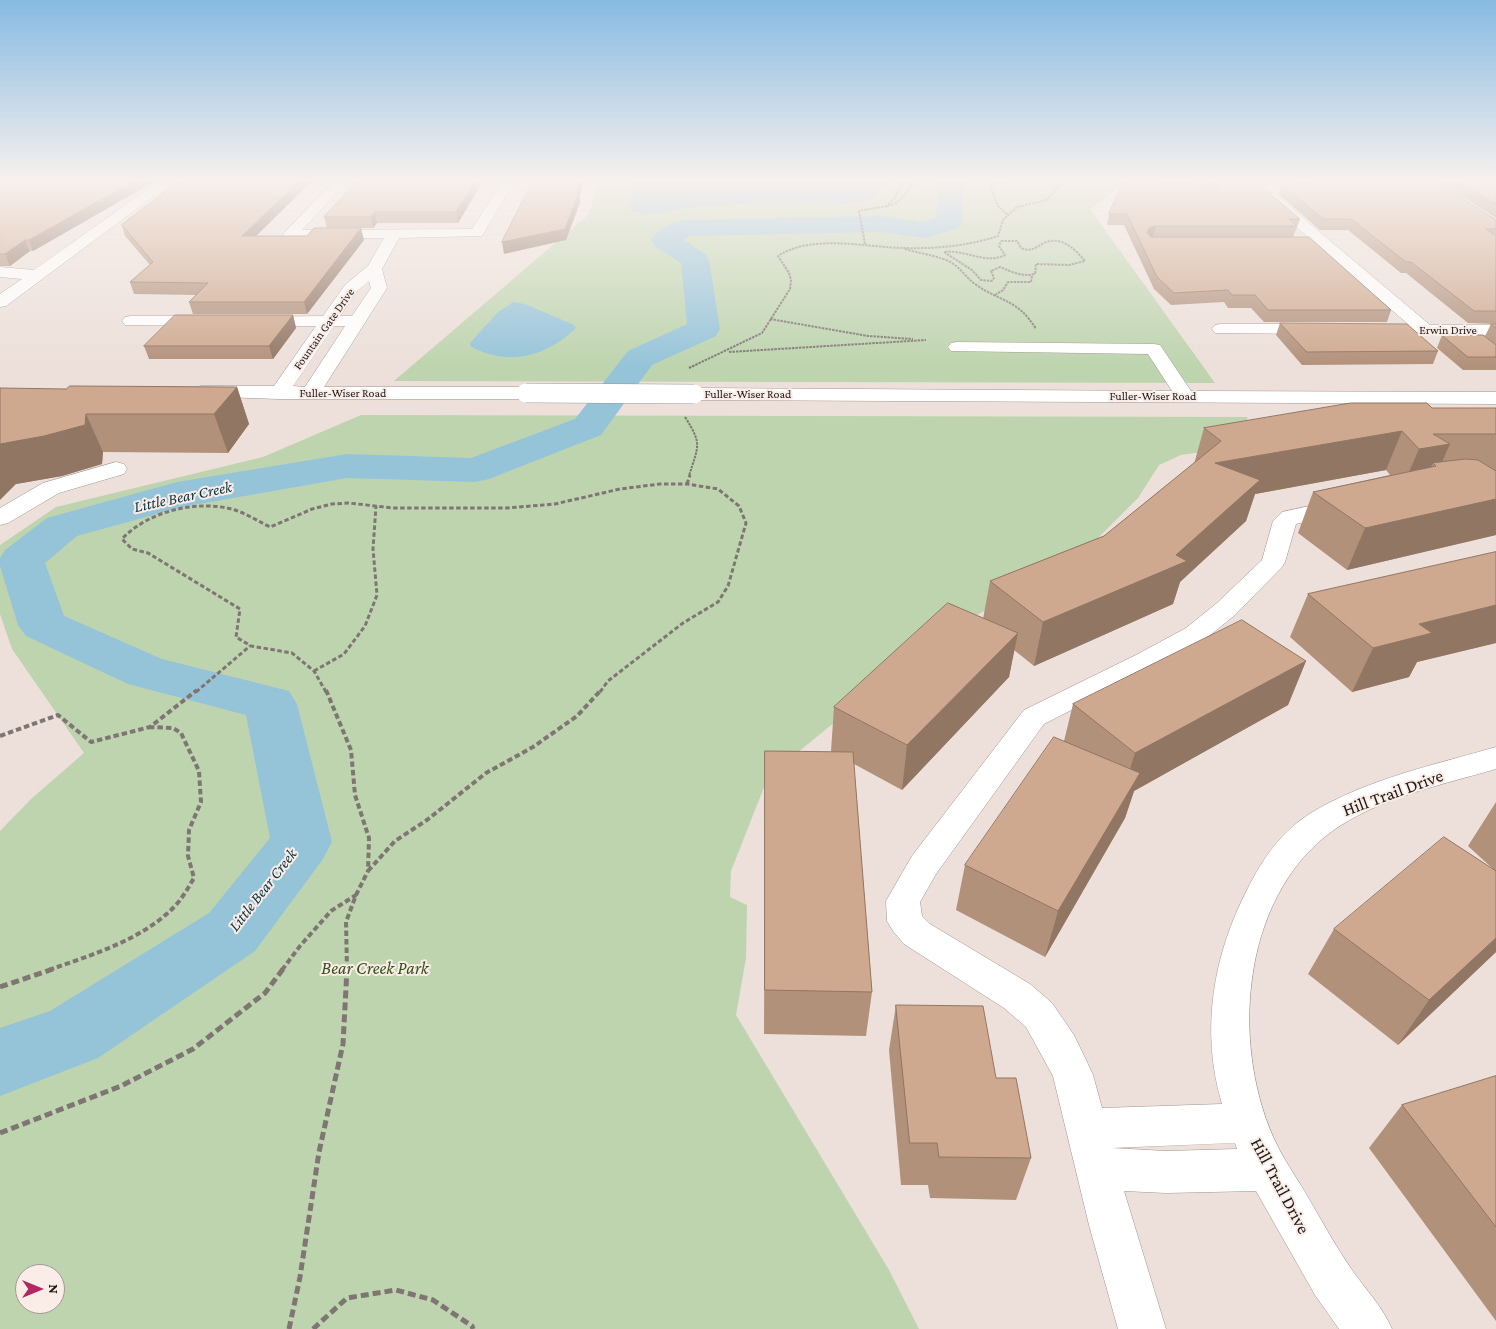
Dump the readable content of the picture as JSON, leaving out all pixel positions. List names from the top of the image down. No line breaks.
{"streets":{"street":["Fountain Gate Drive","Erwin Drive","Fuller-Wiser Road","Hill Trail Drive"]},"crossings":[["Fountain Gate Drive","Fuller-Wiser Road"]],"water":["Little Bear Creek"],"parks":["Bear Creek Park"],"north":"right"}
